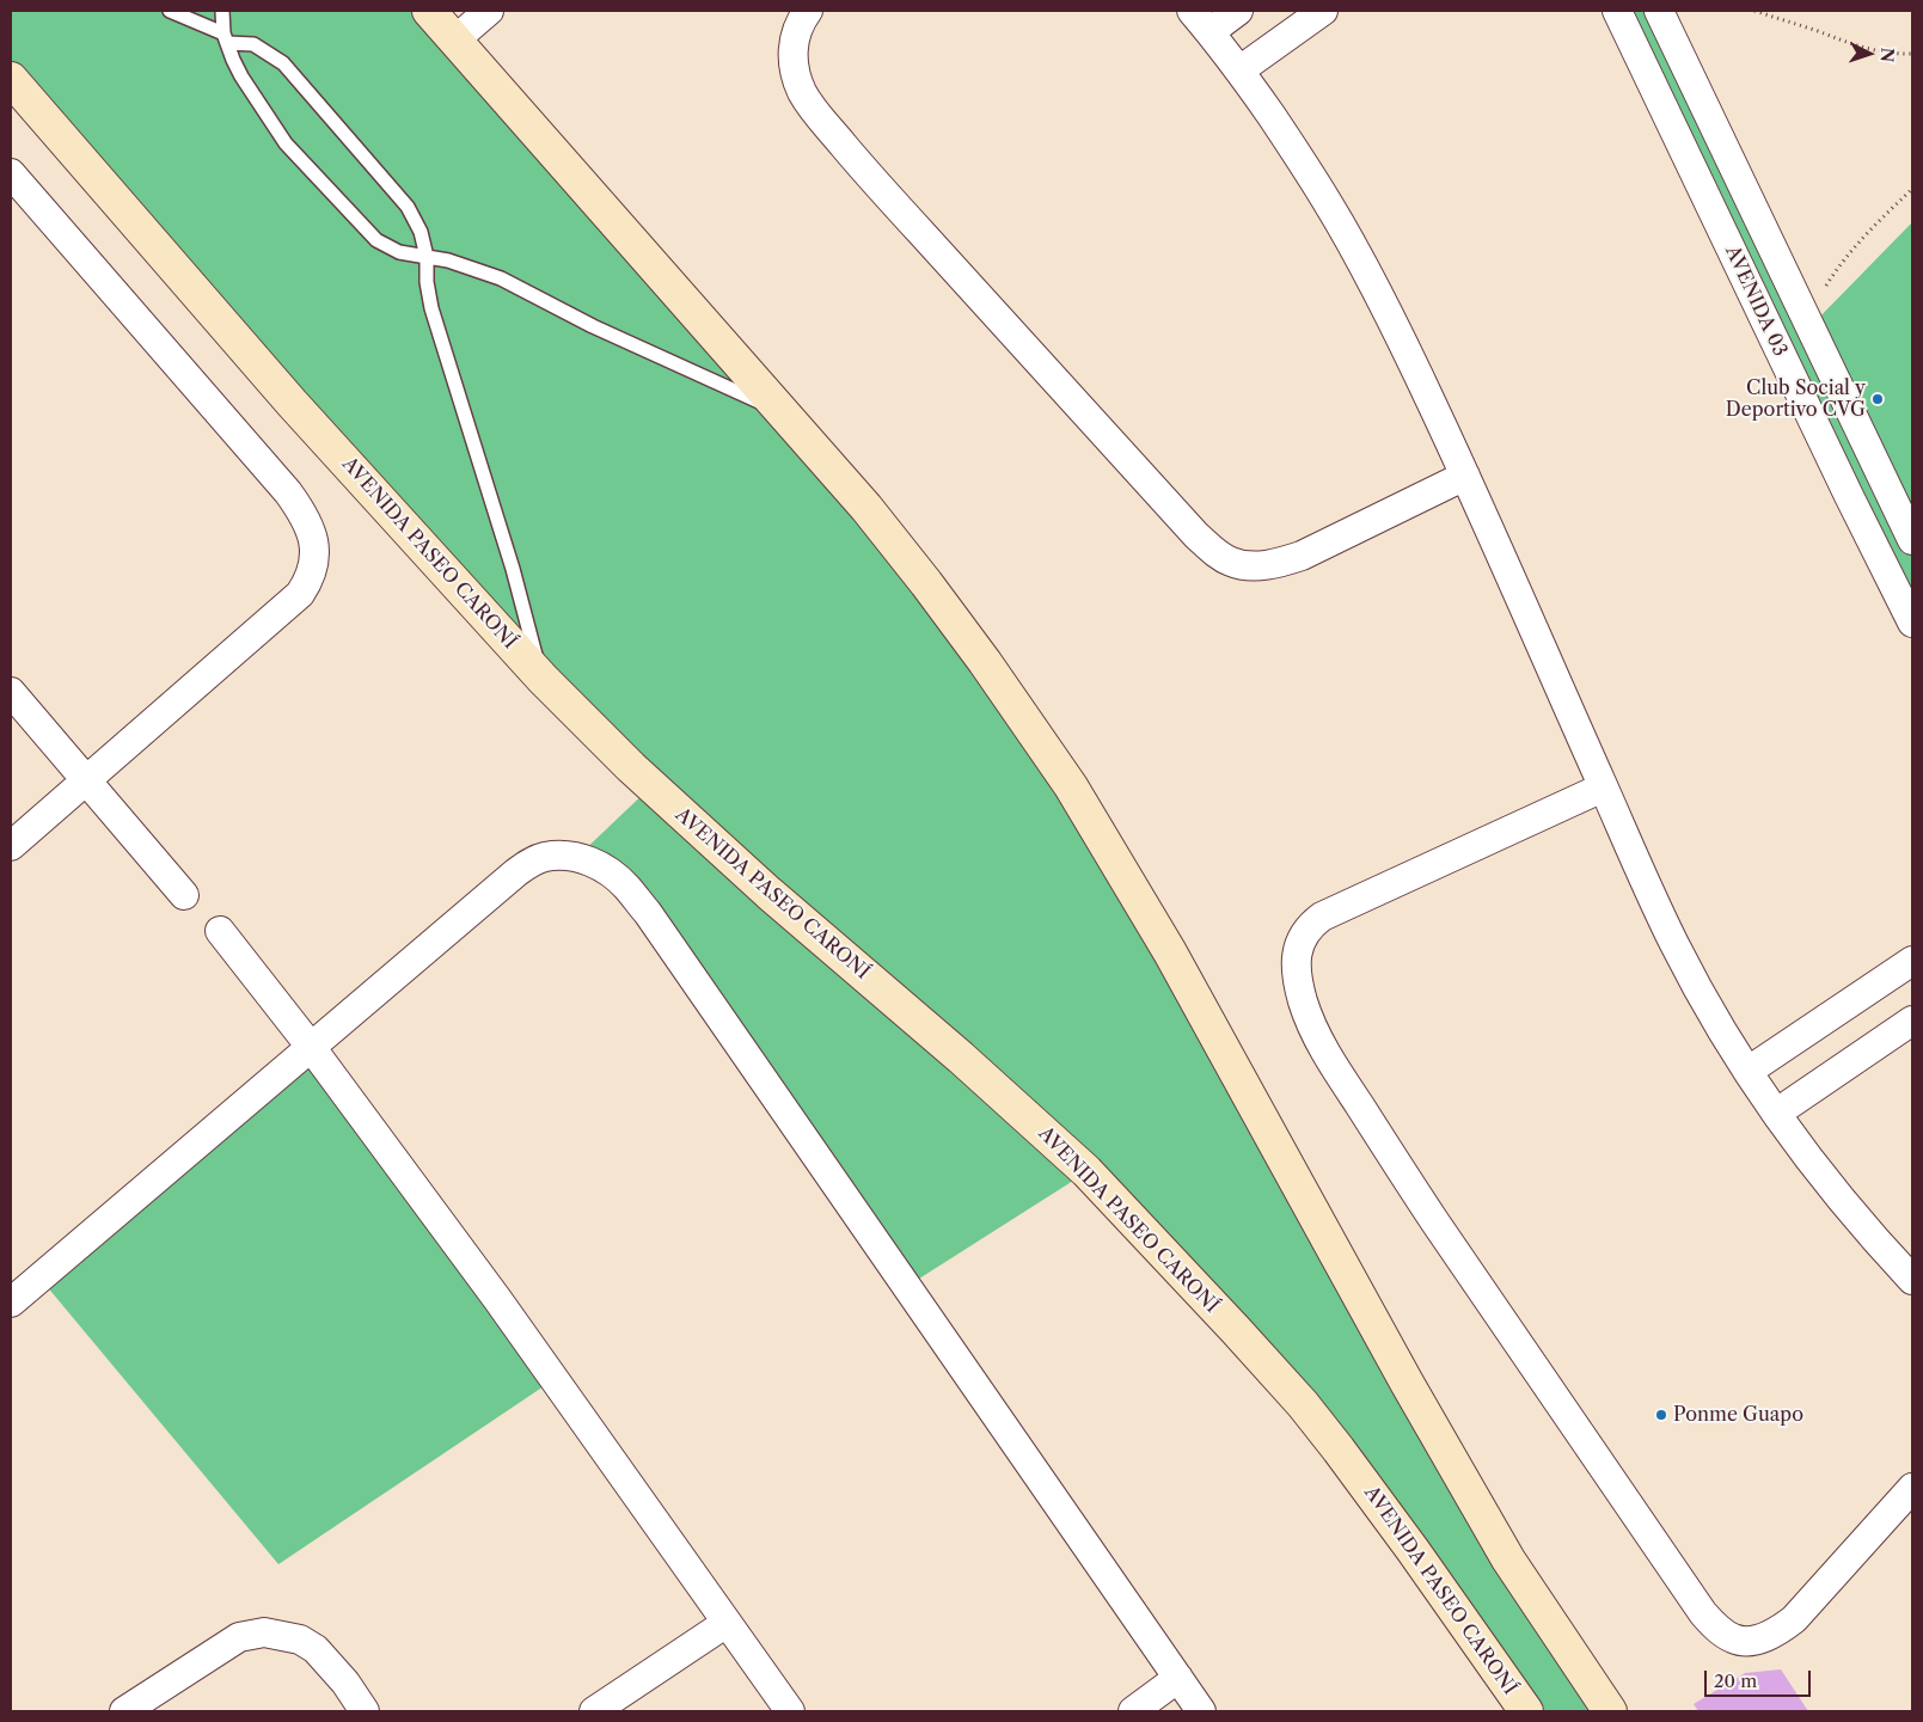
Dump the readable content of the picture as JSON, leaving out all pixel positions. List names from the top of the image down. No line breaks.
{"streets":{"street":["AVENIDA 03","AVENIDA PASEO CARONÍ"]},"places":["Club Social y Deportivo CVG","Ponme Guapo"],"scale_bar":"20 m","north":"right"}
